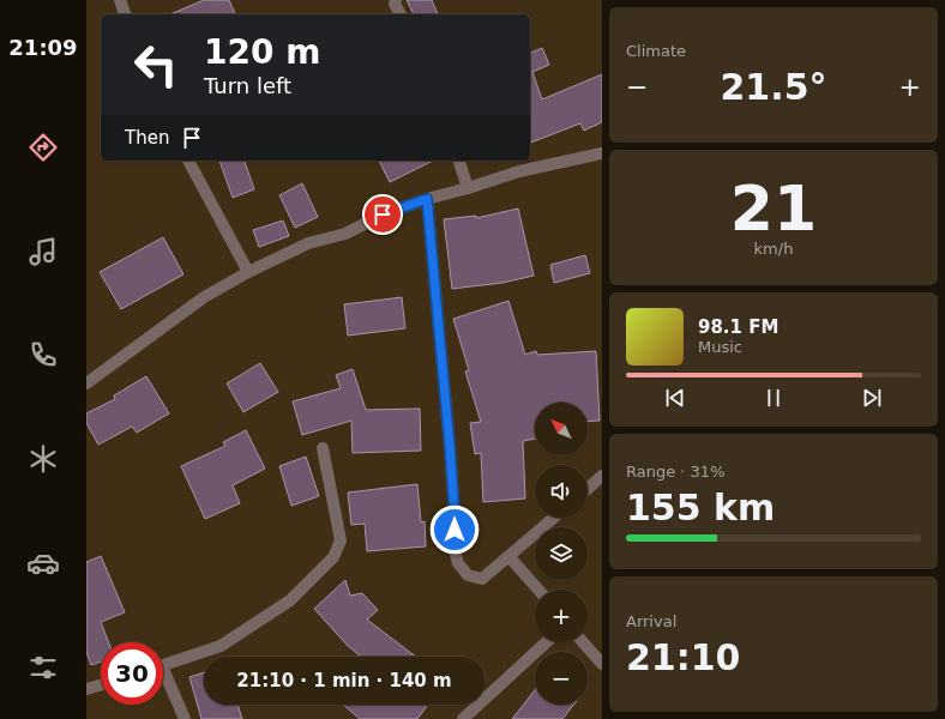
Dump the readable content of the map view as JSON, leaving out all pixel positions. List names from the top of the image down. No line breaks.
{"north":"top left","page":{"tabs":"21:09","tile":["Climate",["21","km/h"],["Range · 31%","155 km"],["Arrival","21:10"]],"turn":["120 m","Turn left"],"heat":["−","21.5°","+"],"then":"Then","song":["98.1 FM","Music"],"map_buttons":["+","−"],"limit":"30","trip":"21:10 · 1 min · 140 m"}}
